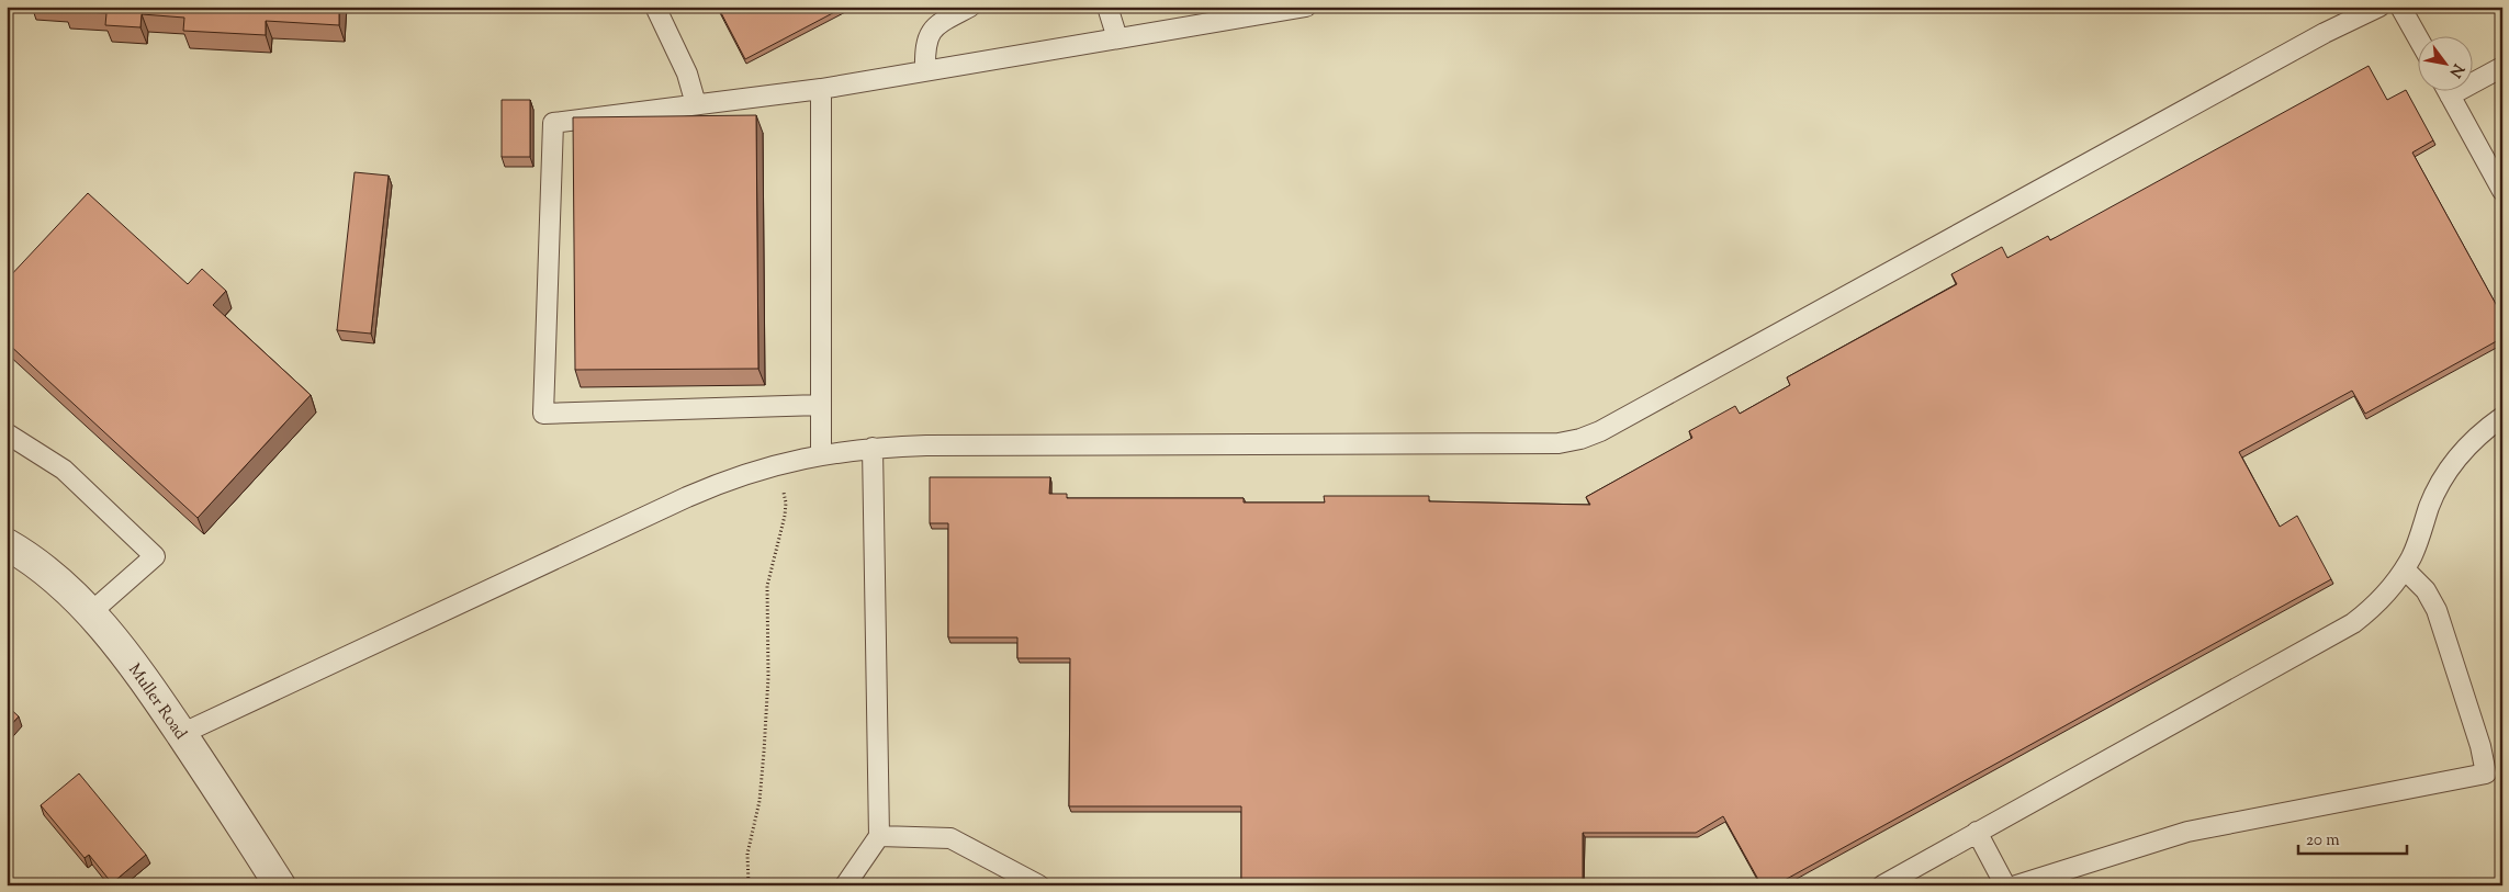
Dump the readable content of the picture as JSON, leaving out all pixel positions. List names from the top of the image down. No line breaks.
{"streets":{"street":["Muller Road"]},"scale_bar":"20 m","north":"bottom right"}
